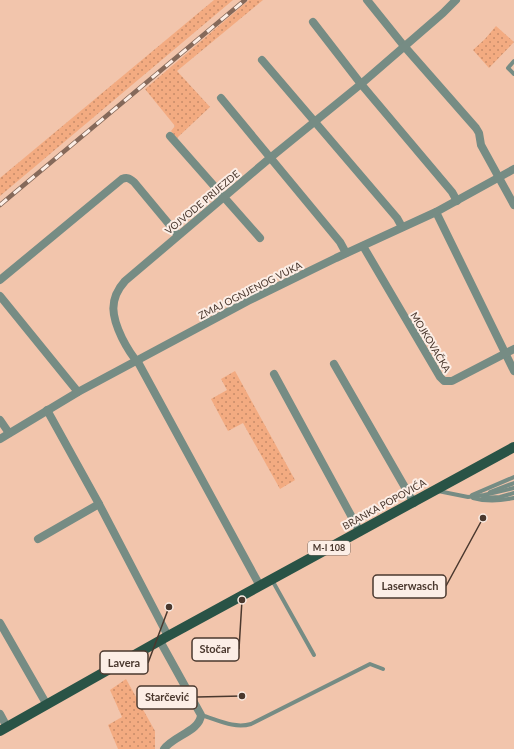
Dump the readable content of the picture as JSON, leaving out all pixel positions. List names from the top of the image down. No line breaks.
{"streets":{"main road":["BRANKA POPOVIĆA","M-I 108"],"street":["VOJVODE PRIJEZDE","ZMAJ OGNJENOG VUKA","MOJKOVAČKA"]},"crossings":[["VOJVODE PRIJEZDE","ZMAJ OGNJENOG VUKA"],["VOJVODE PRIJEZDE","BRANKA POPOVIĆA"],["ZMAJ OGNJENOG VUKA","MOJKOVAČKA"]],"places":["Laserwasch","Stočar","Lavera","Starčević"]}
